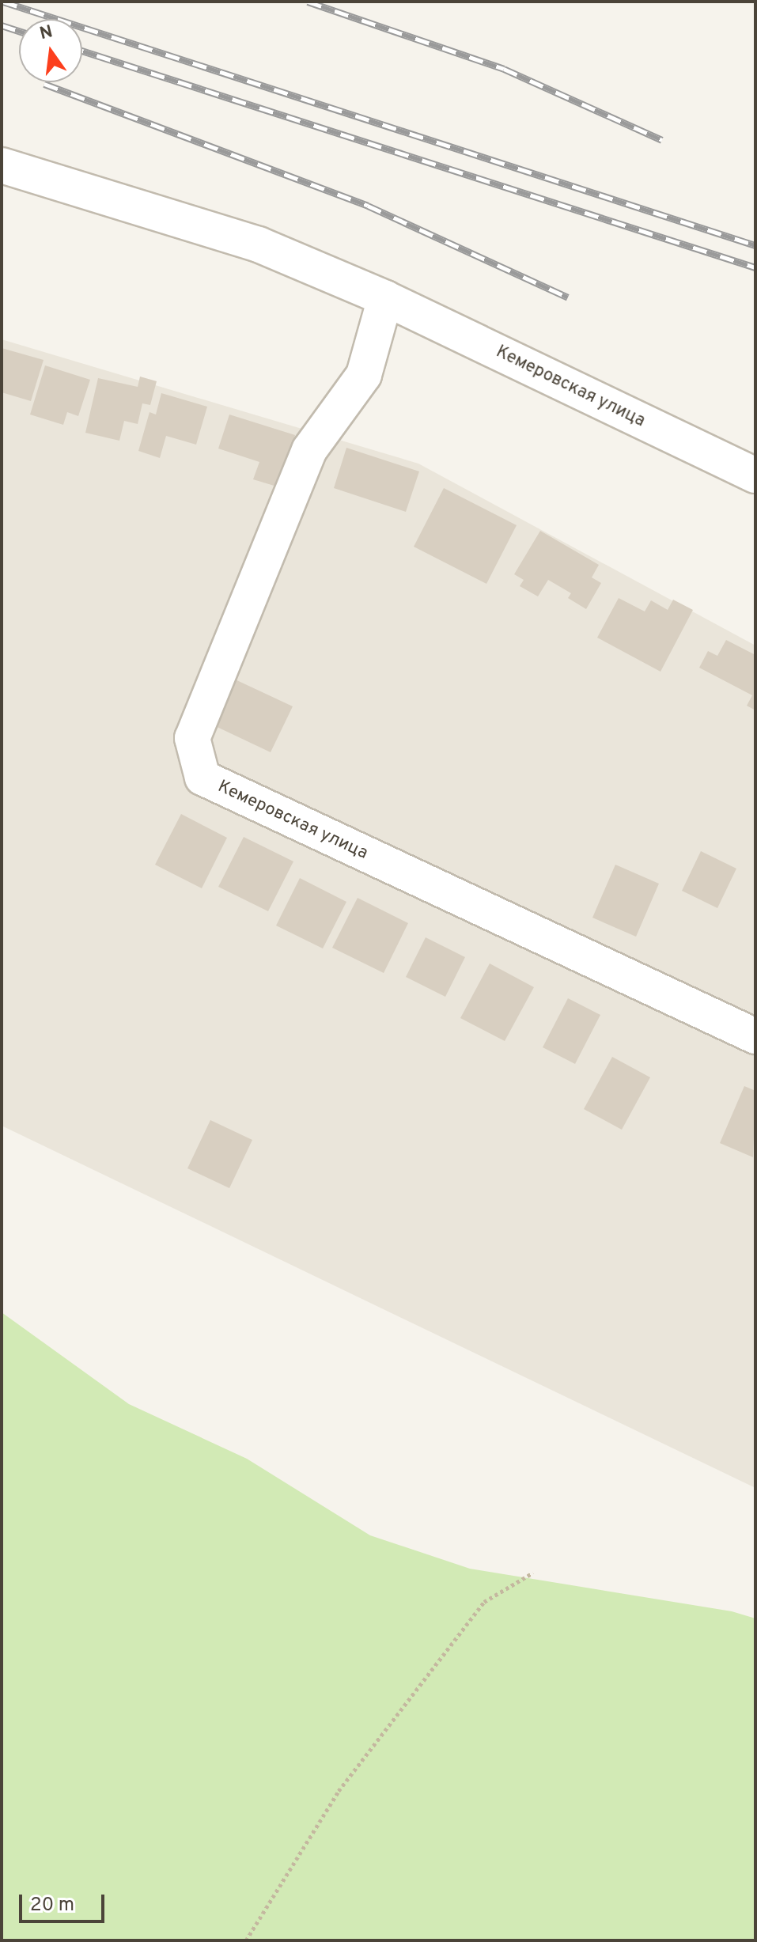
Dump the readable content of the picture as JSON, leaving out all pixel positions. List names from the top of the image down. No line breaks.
{"streets":{"street":["Кемеровская улица"]},"scale_bar":"20 m","north":"top"}
